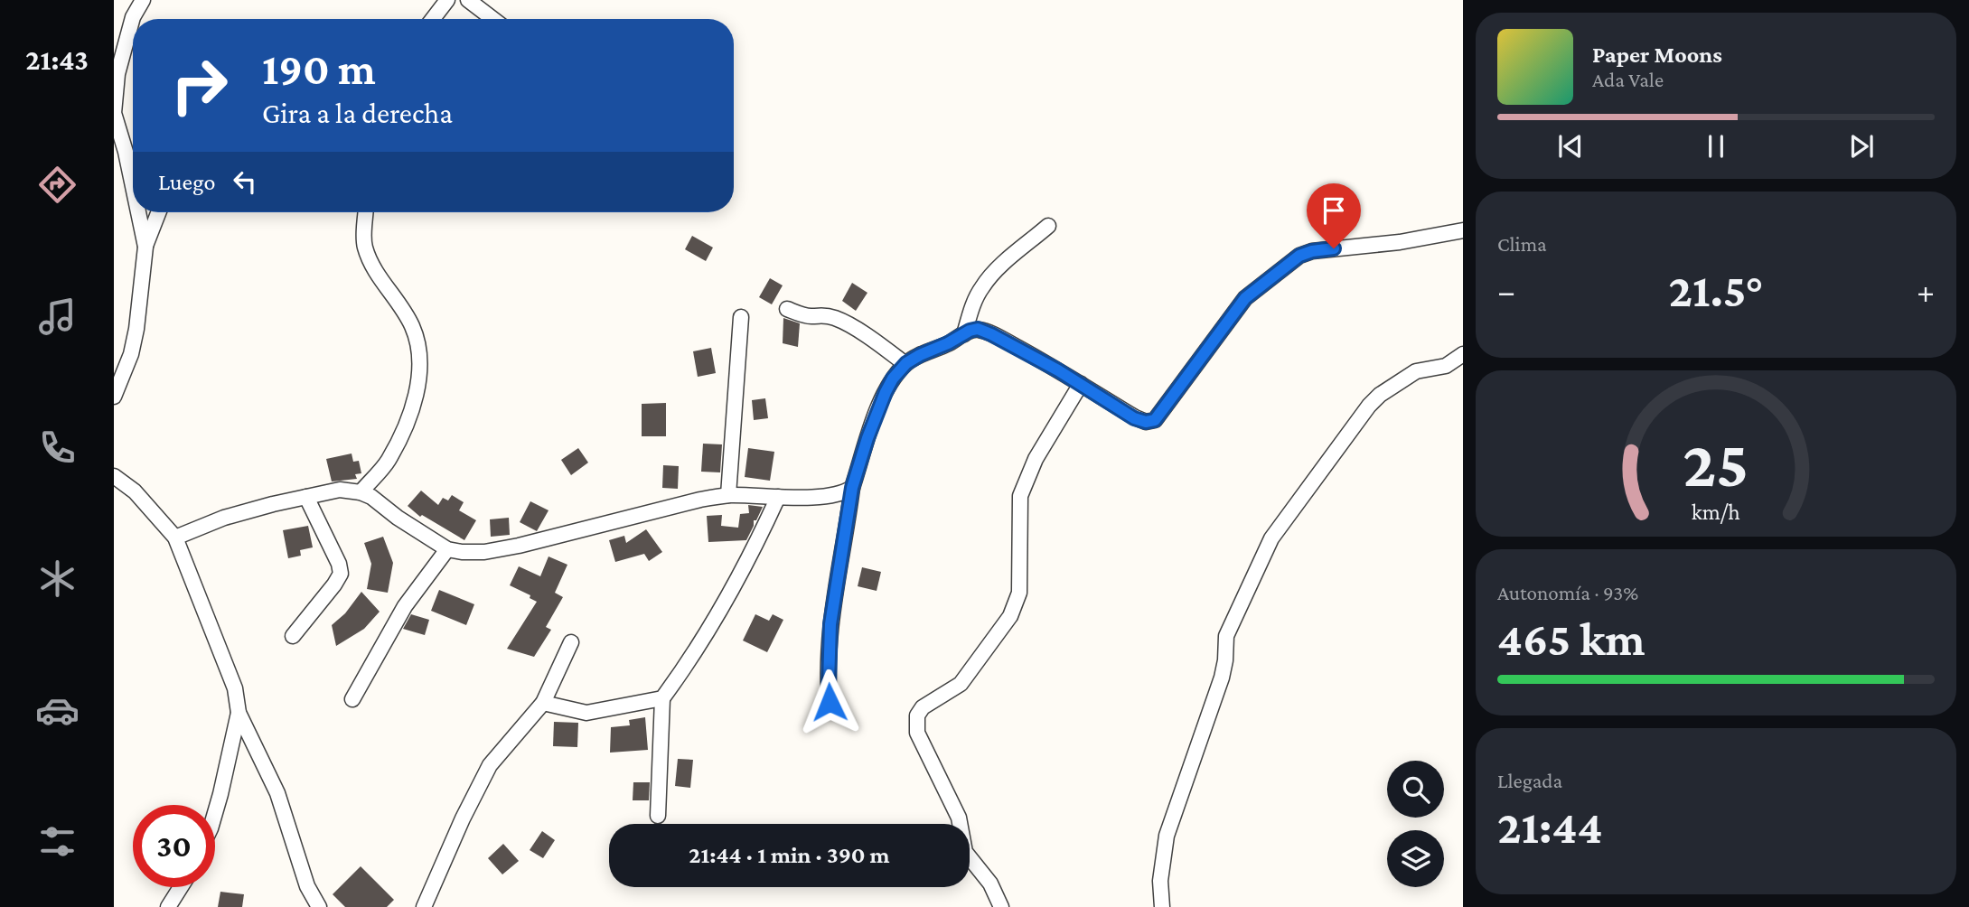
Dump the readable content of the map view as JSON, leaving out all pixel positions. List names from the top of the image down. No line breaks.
{"page":{"tabs":"21:43","turn":["190 m","Gira a la derecha"],"song":["Paper Moons","Ada Vale"],"then":"Luego","tile":["Clima",["Autonomía · 93%","465 km"],["Llegada","21:44"]],"heat":["−","21.5°","+"],"limit":"30","trip":"21:44 · 1 min · 390 m","gauge":["25","km/h"]}}
